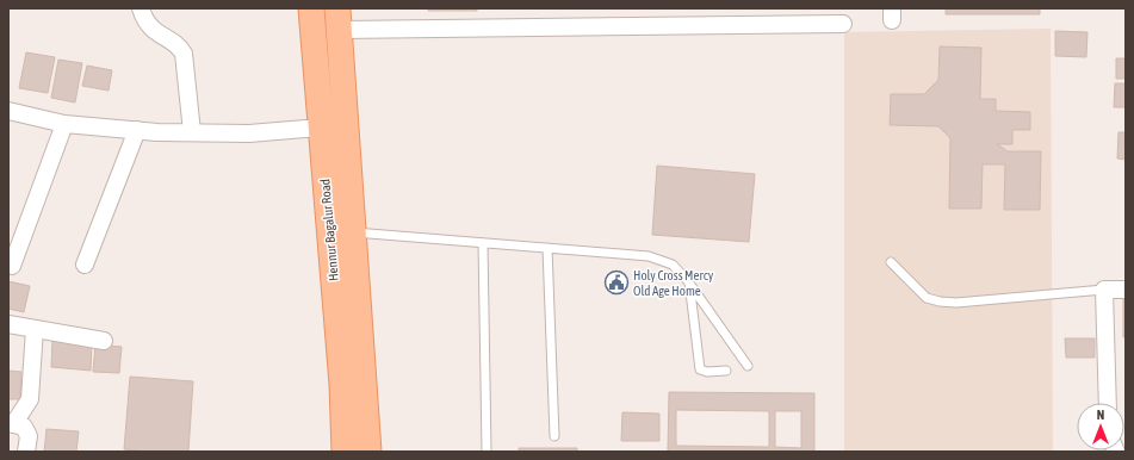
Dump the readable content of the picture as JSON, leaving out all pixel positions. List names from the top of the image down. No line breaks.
{"streets":{"main road":["Hennur Bagalur Road"]},"places":{"public building":["Holy Cross Mercy Old Age Home"]},"north":"top"}
